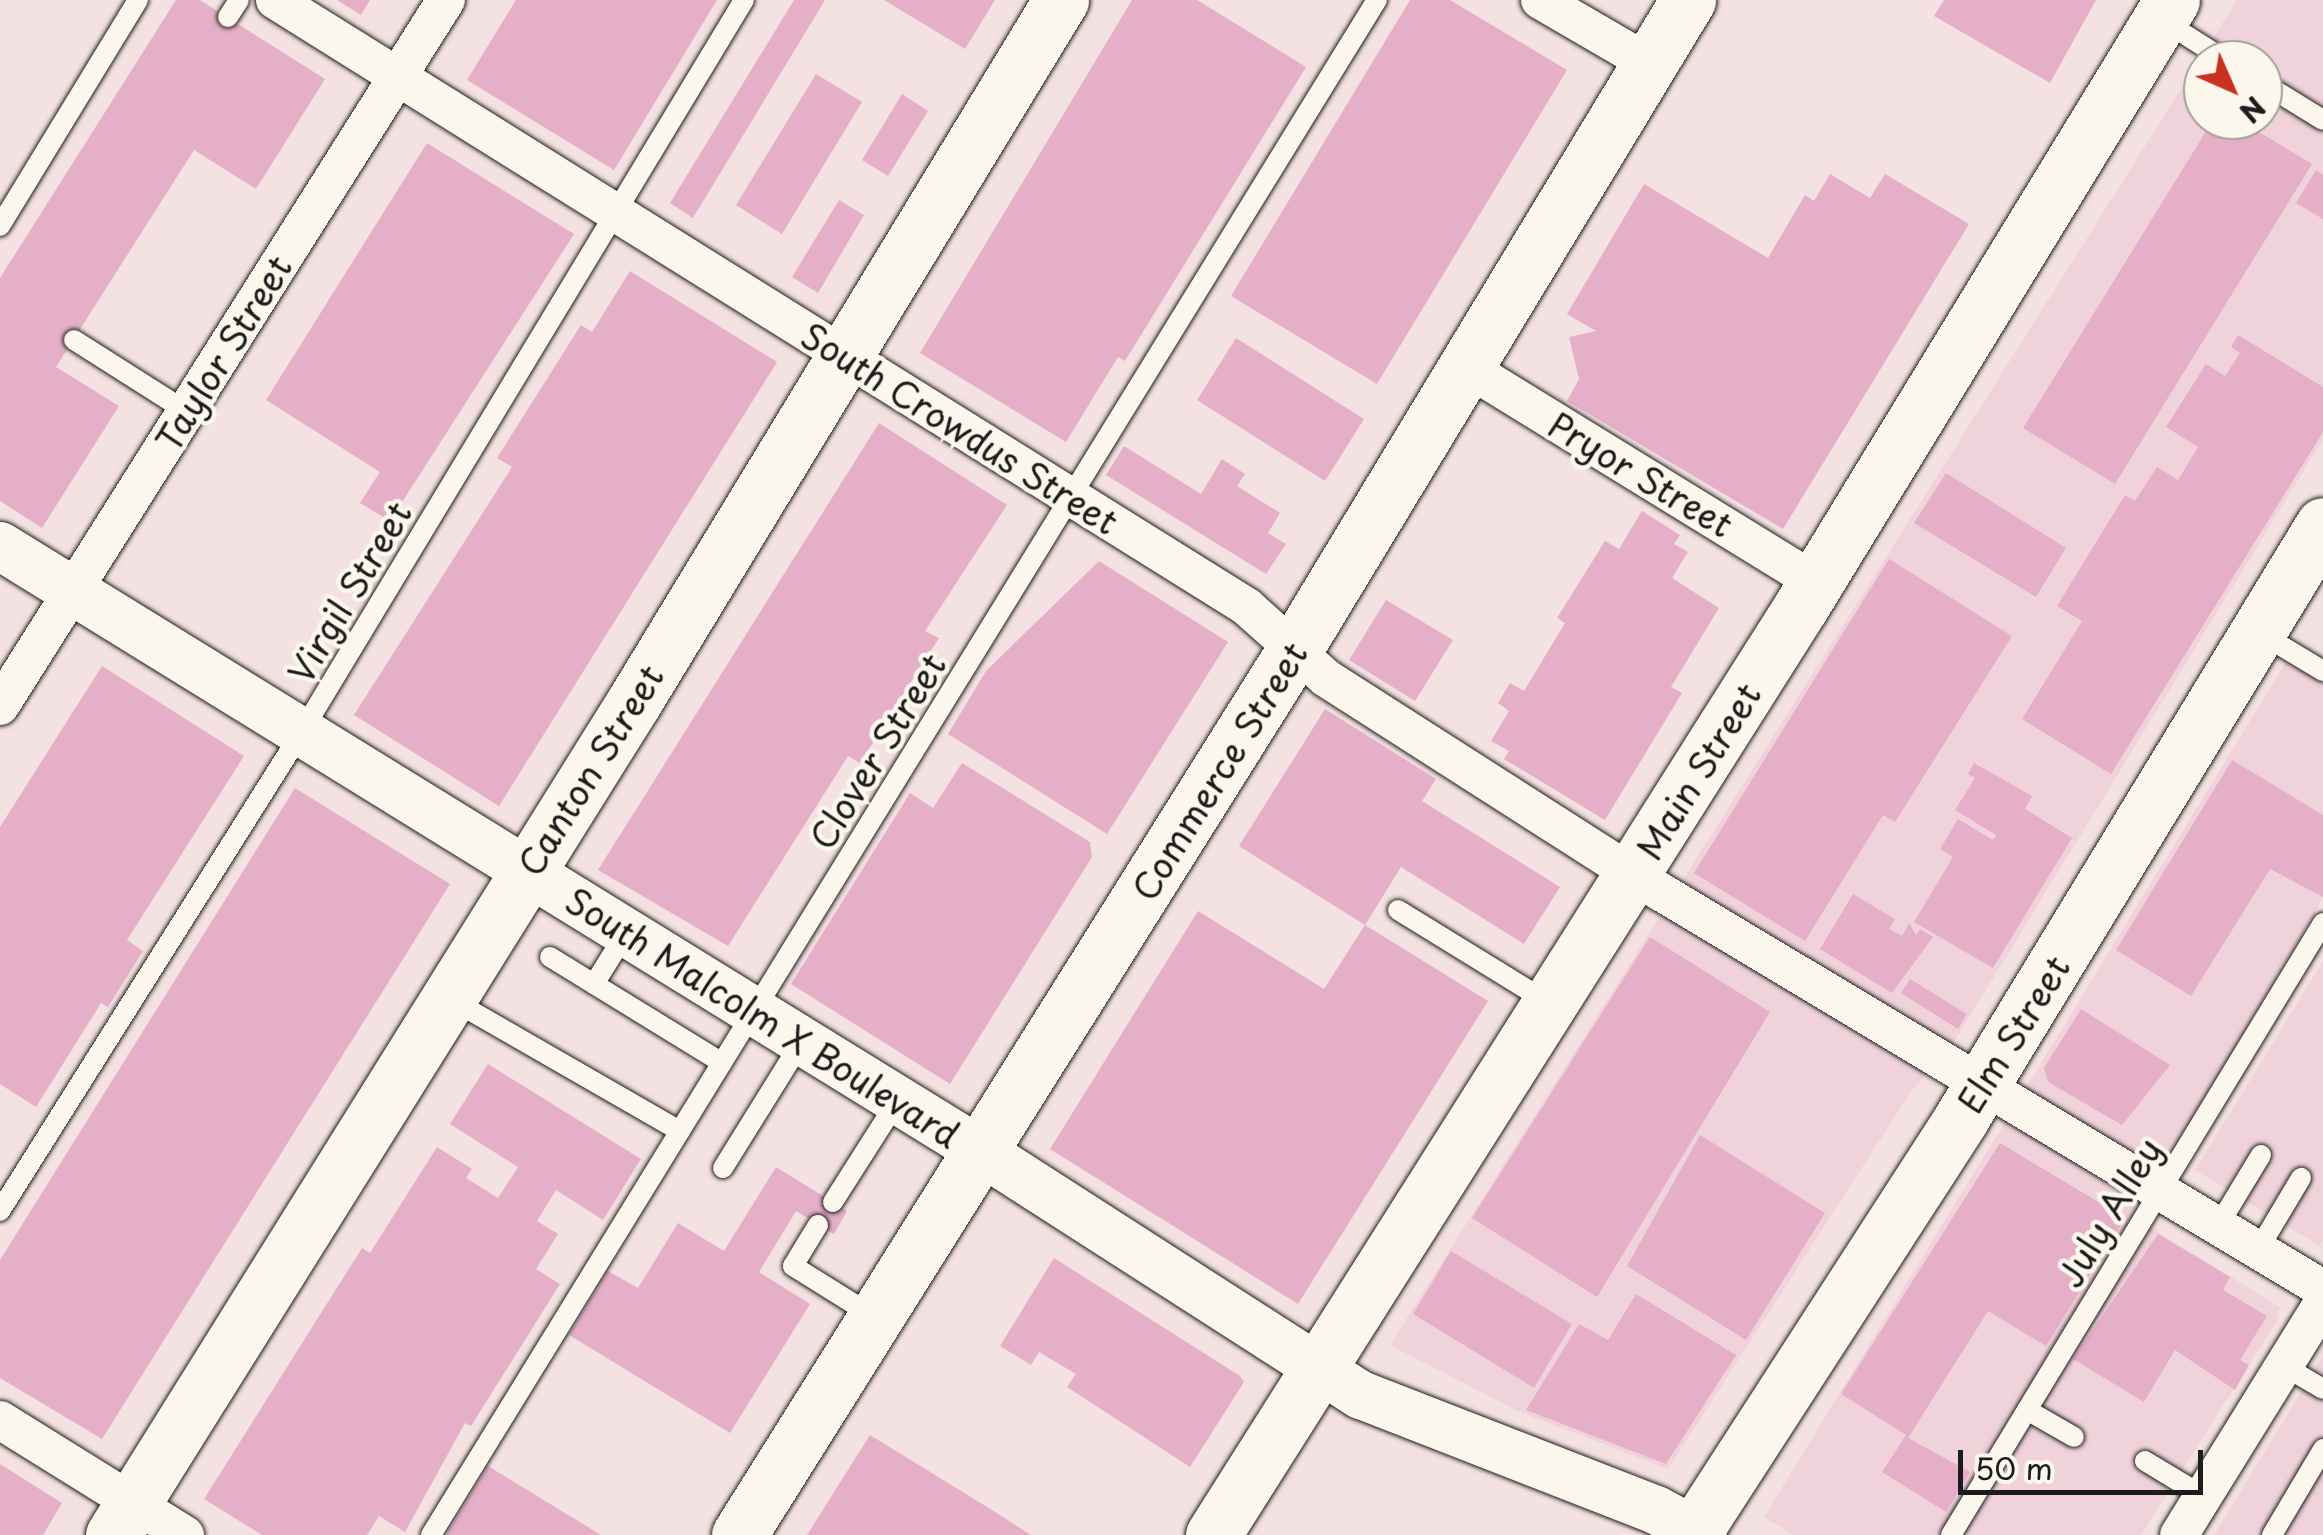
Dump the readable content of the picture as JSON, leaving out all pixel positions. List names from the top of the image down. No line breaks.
{"streets":{"main road":["Canton Street","Commerce Street","Main Street","Elm Street"],"street":["Taylor Street","South Crowdus Street","Pryor Street","South Malcolm X Boulevard"],"lane":["Virgil Street","Clover Street","July Alley"]},"crossings":[["Taylor Street","South Crowdus Street"],["Taylor Street","South Malcolm X Boulevard"],["South Crowdus Street","Virgil Street"],["South Crowdus Street","Clover Street"],["South Crowdus Street","Canton Street"],["South Crowdus Street","Commerce Street"],["South Crowdus Street","Main Street"],["South Crowdus Street","Elm Street"],["South Crowdus Street","July Alley"],["Pryor Street","Commerce Street"],["Pryor Street","Main Street"],["Virgil Street","South Malcolm X Boulevard"],["Clover Street","South Malcolm X Boulevard"],["Canton Street","South Malcolm X Boulevard"],["Commerce Street","South Malcolm X Boulevard"],["Main Street","South Malcolm X Boulevard"],["South Malcolm X Boulevard","Elm Street"]],"scale_bar":"50 m","north":"bottom right"}
